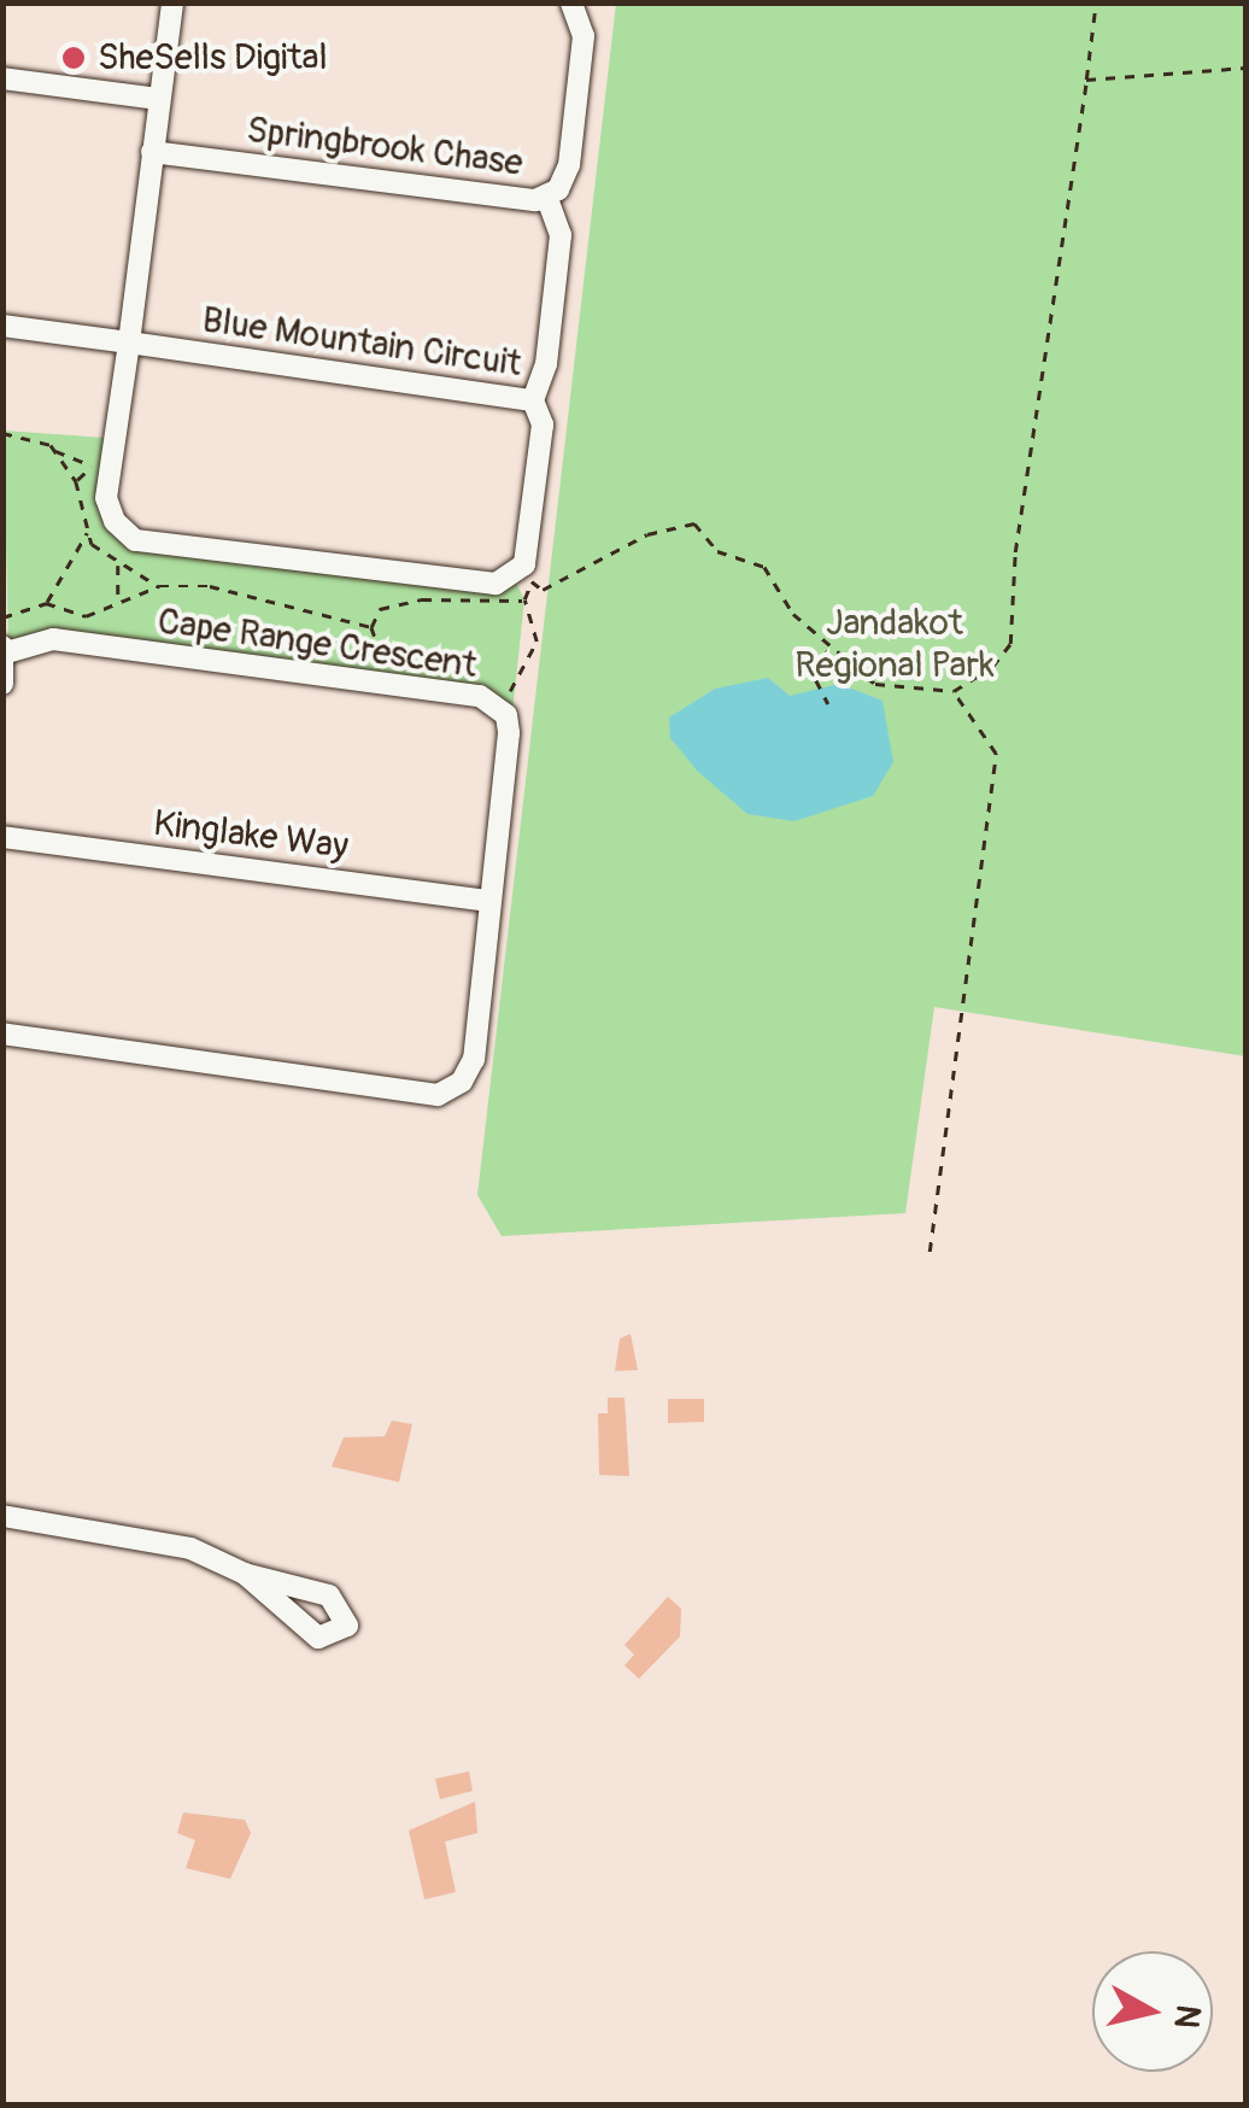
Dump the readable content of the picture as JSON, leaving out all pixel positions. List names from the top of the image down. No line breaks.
{"streets":{"street":["Springbrook Chase","Blue Mountain Circuit","Cape Range Crescent","Kinglake Way"]},"crossings":[["Springbrook Chase","Blue Mountain Circuit"],["Cape Range Crescent","Kinglake Way"]],"parks":["Jandakot Regional Park"],"places":["SheSells Digital"],"north":"right"}
